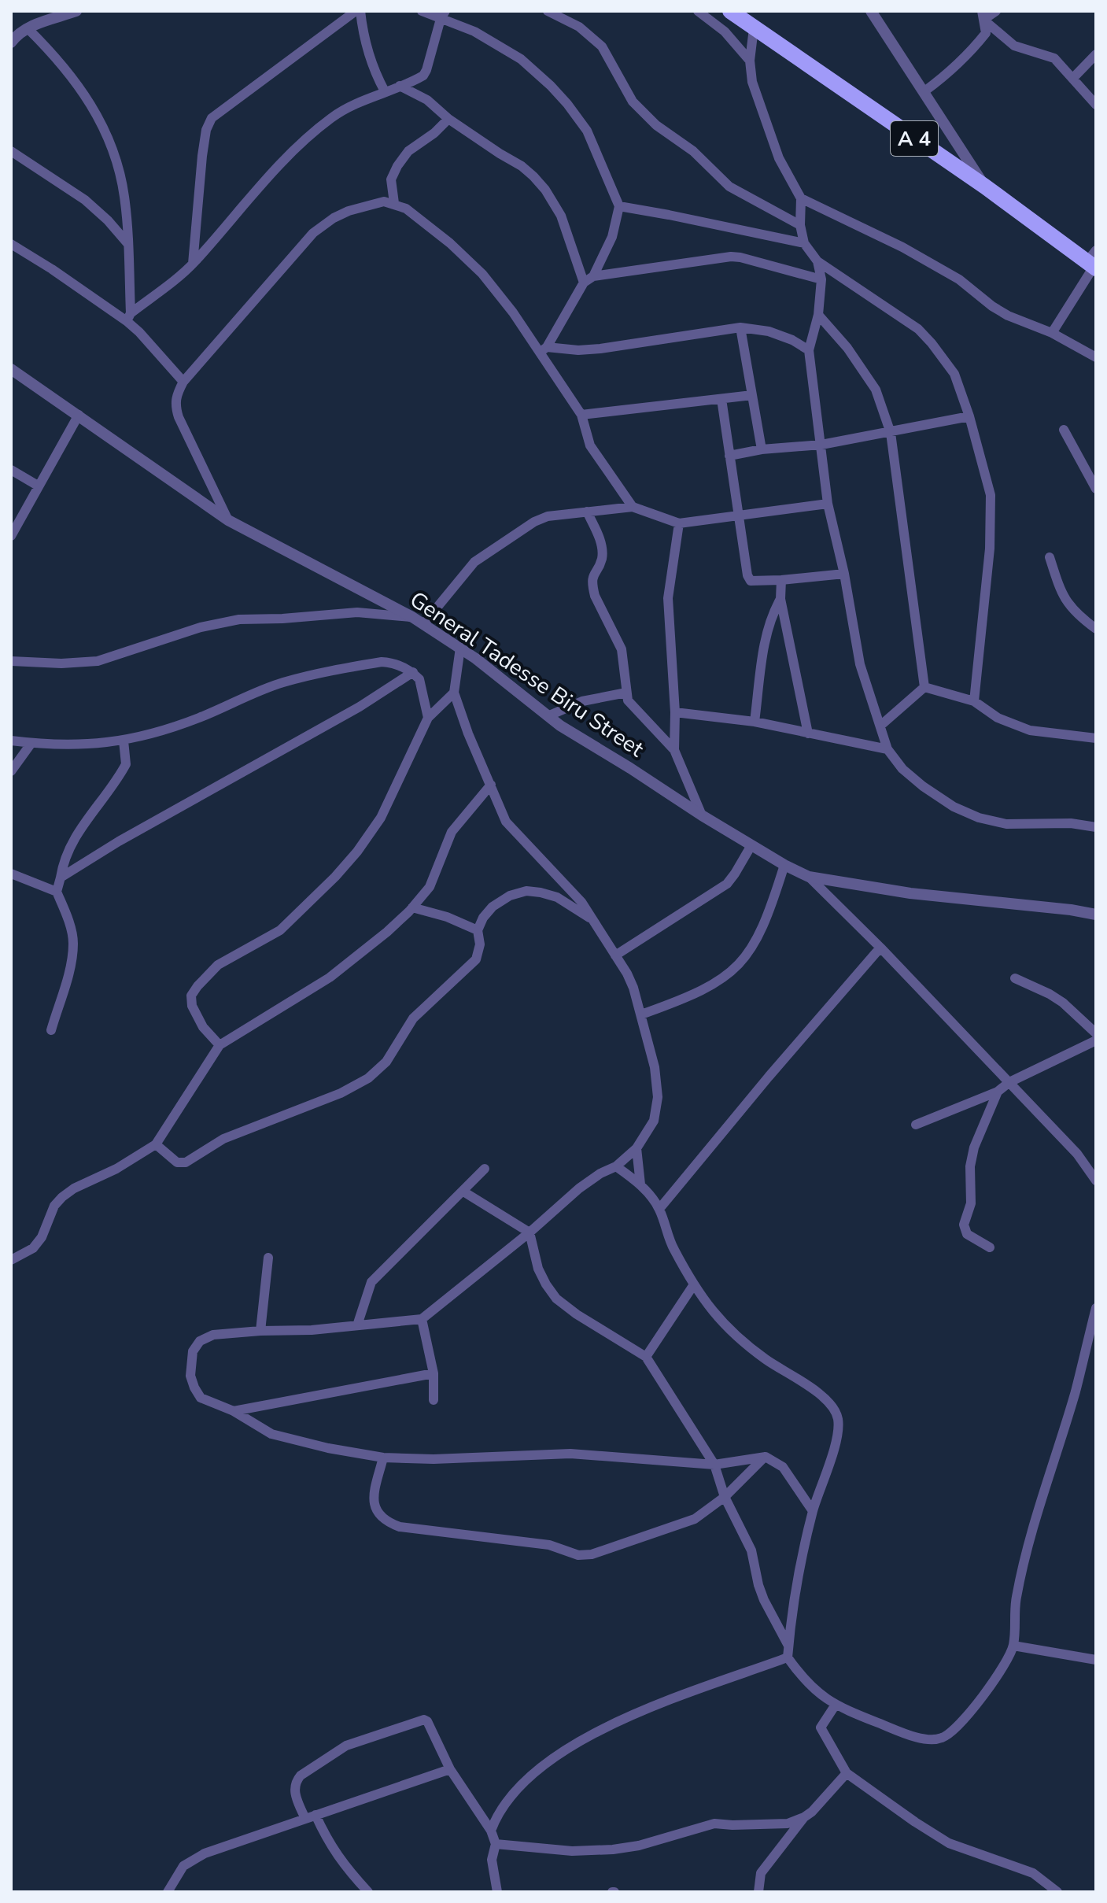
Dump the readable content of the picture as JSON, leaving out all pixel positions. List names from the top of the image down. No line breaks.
{"streets":{"highway":["A 4"],"street":["General Tadesse Biru Street"]}}
